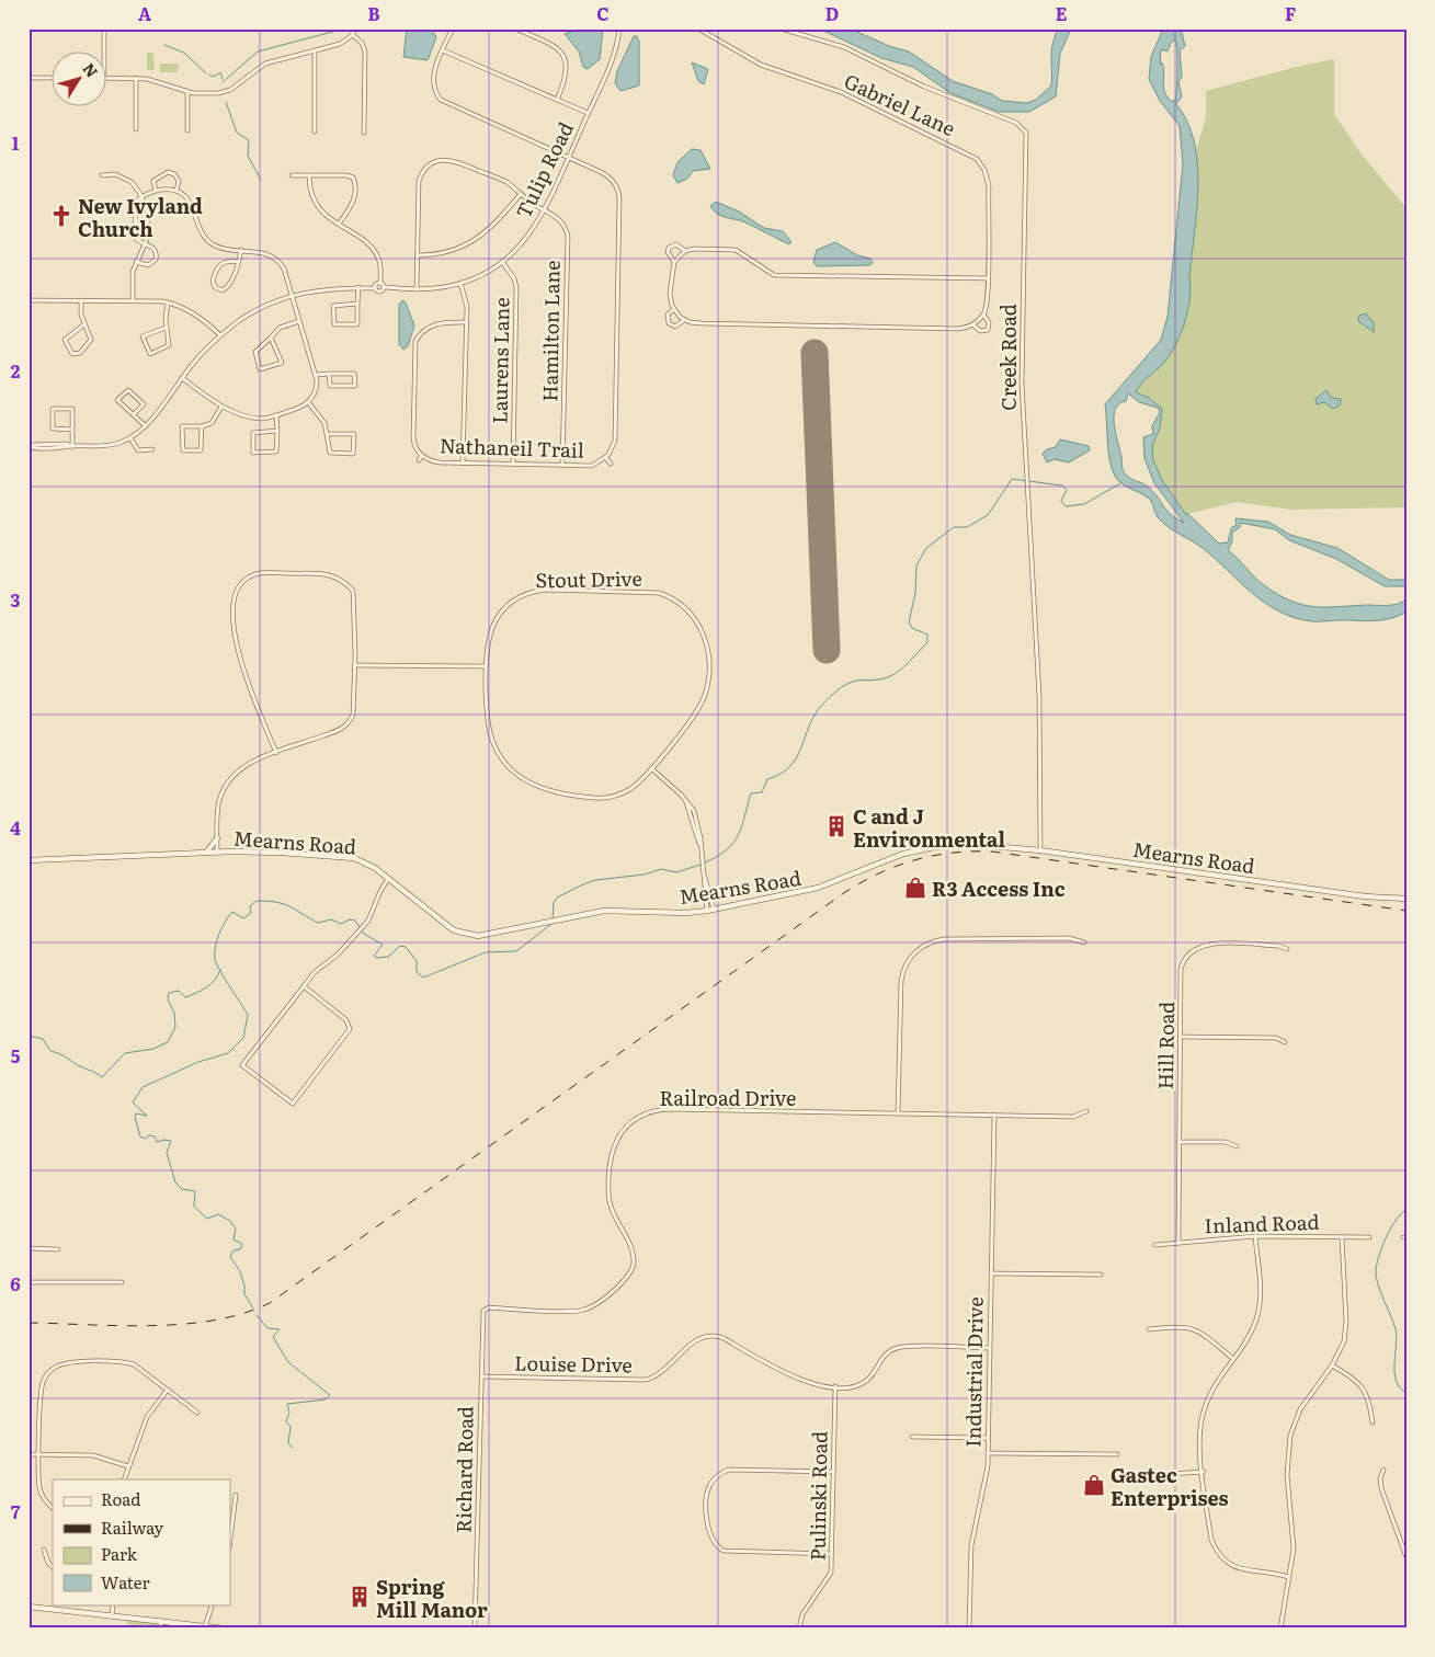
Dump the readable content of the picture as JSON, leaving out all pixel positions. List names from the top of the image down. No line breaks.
{"streets":{"street":["Gabriel Lane","Tulip Road","Hamilton Lane","Creek Road","Laurens Lane","Nathaneil Trail","Stout Drive","Mearns Road","Hill Road","Railroad Drive","Inland Road","Louise Drive","Industrial Drive","Richard Road","Pulinski Road"]},"crossings":[["Tulip Road","Hamilton Lane"],["Tulip Road","Laurens Lane"],["Tulip Road","Nathaneil Trail"],["Hamilton Lane","Nathaneil Trail"],["Creek Road","Mearns Road"],["Laurens Lane","Nathaneil Trail"],["Hill Road","Inland Road"],["Railroad Drive","Industrial Drive"],["Railroad Drive","Richard Road"],["Louise Drive","Industrial Drive"],["Louise Drive","Richard Road"],["Louise Drive","Pulinski Road"]],"places":{"church":["New Ivyland Church"],"building":["C and J Environmental","Spring Mill Manor"],"shop":["R3 Access Inc","Gastec Enterprises"]},"legend":["Road","Railway","Park","Water"],"north":"top right","grid":{"columns":["A","B","C","D","E","F"],"rows":["1","2","3","4","5","6","7"]}}
